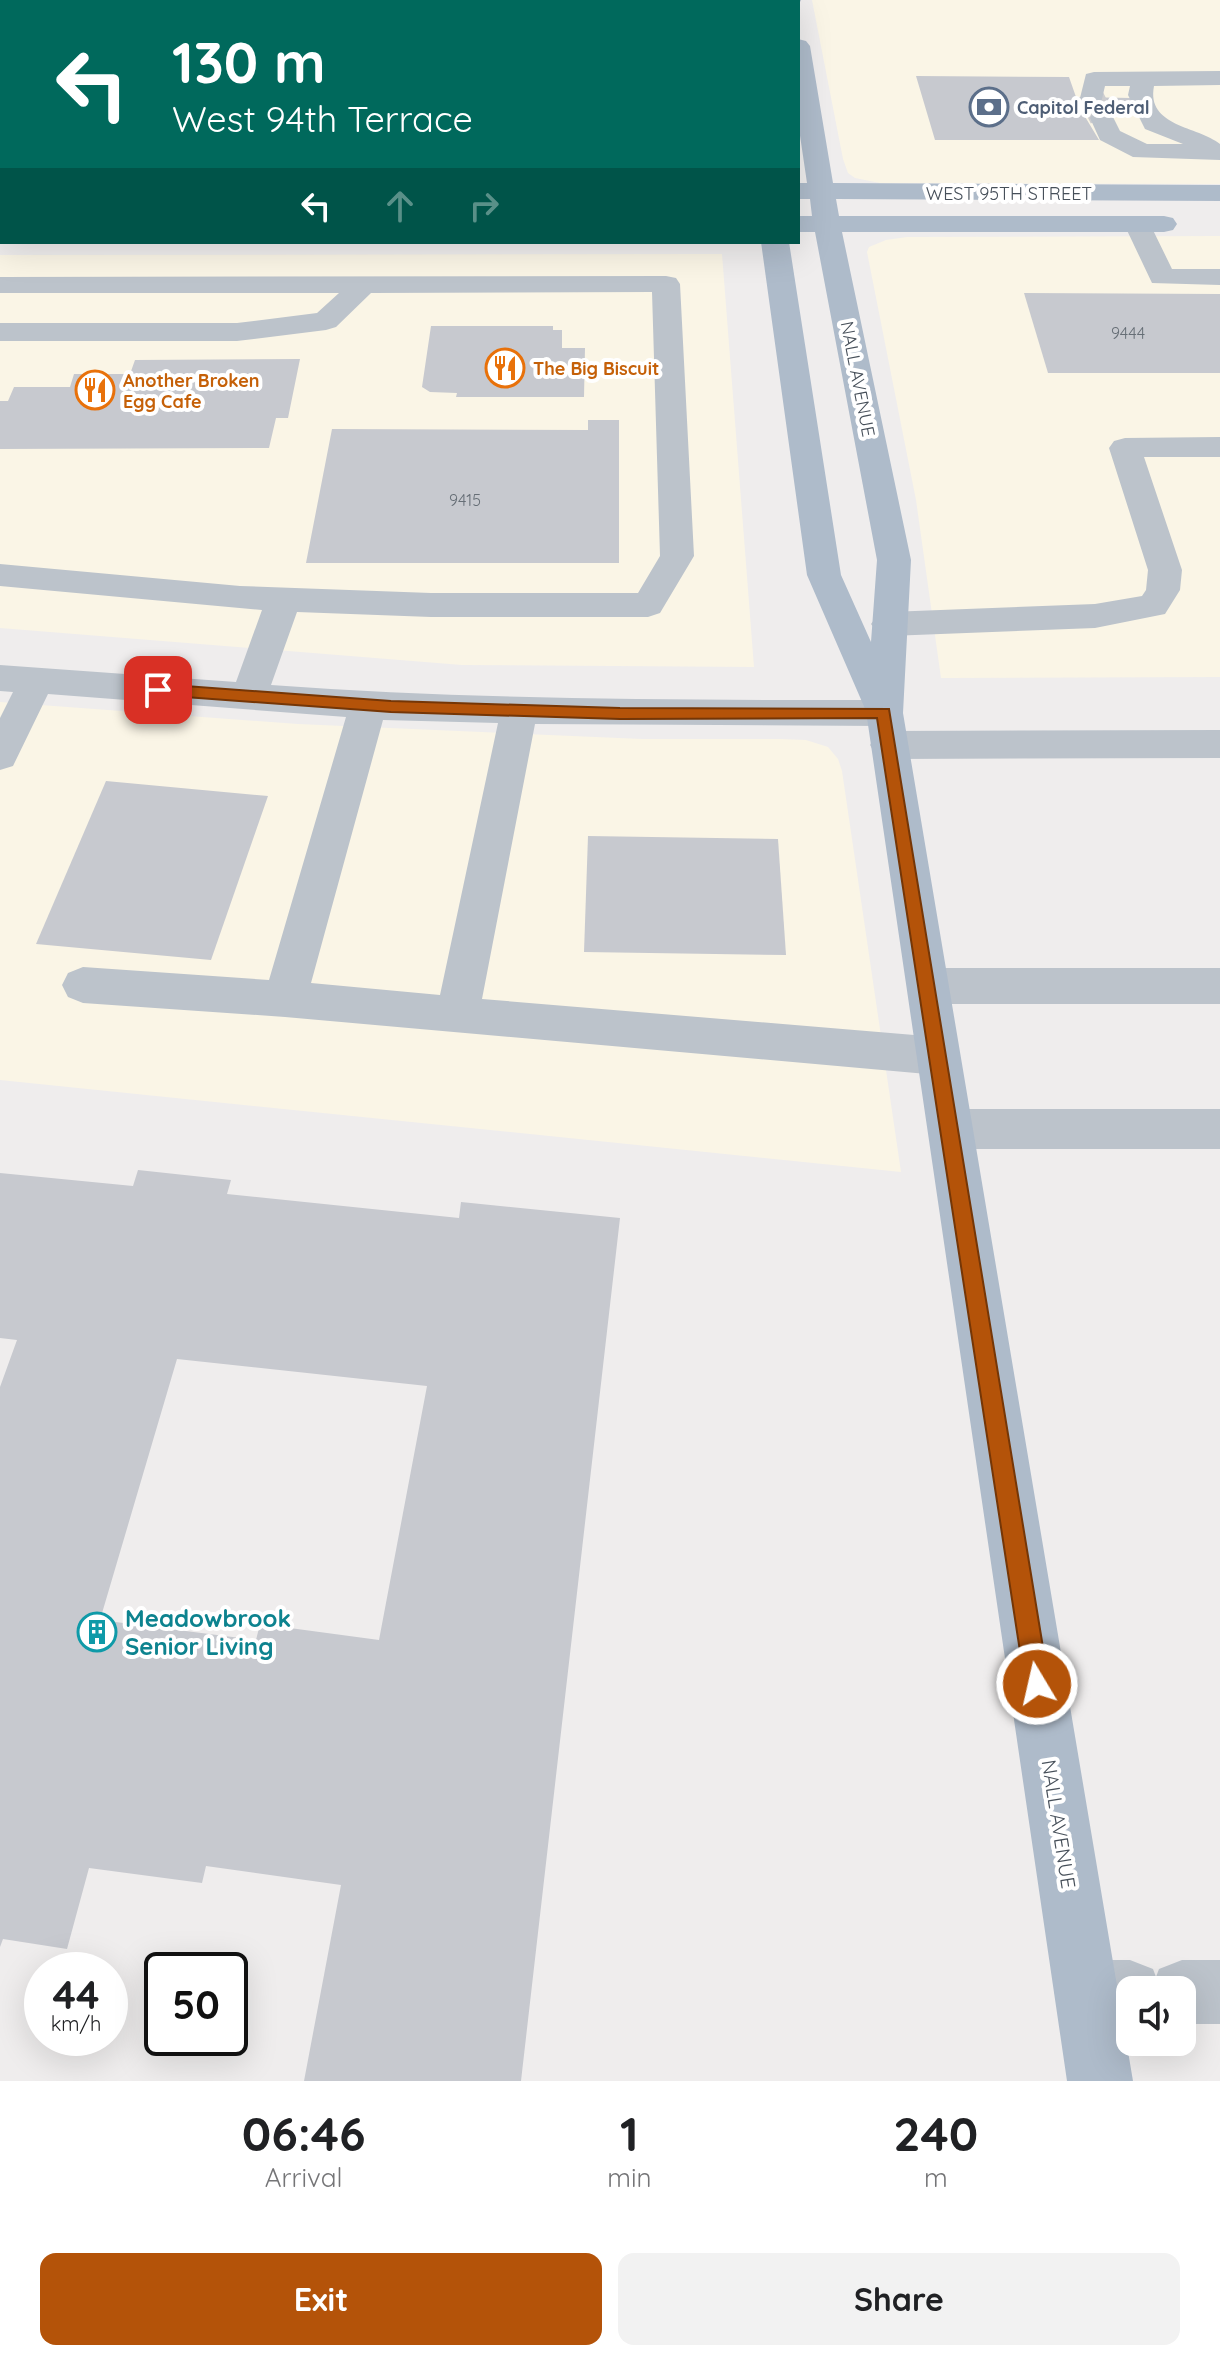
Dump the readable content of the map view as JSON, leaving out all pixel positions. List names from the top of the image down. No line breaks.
{"streets":{"main road":["WEST 95TH STREET","NALL AVENUE"]},"crossings":[["WEST 95TH STREET","NALL AVENUE"]],"places":{"bank":["Capitol Federal"],"restaurant":["The Big Biscuit","Another Broken Egg Cafe"],"building":["Meadowbrook Senior Living"]},"house_numbers":["9444","9415"],"page":{"turn":["130 m","West 94th Terrace"],"speed":"44 km/h","limit":"50","eta":["06:46","Arrival","1","min","240","m"],"buttons":["Exit","Share"]}}
